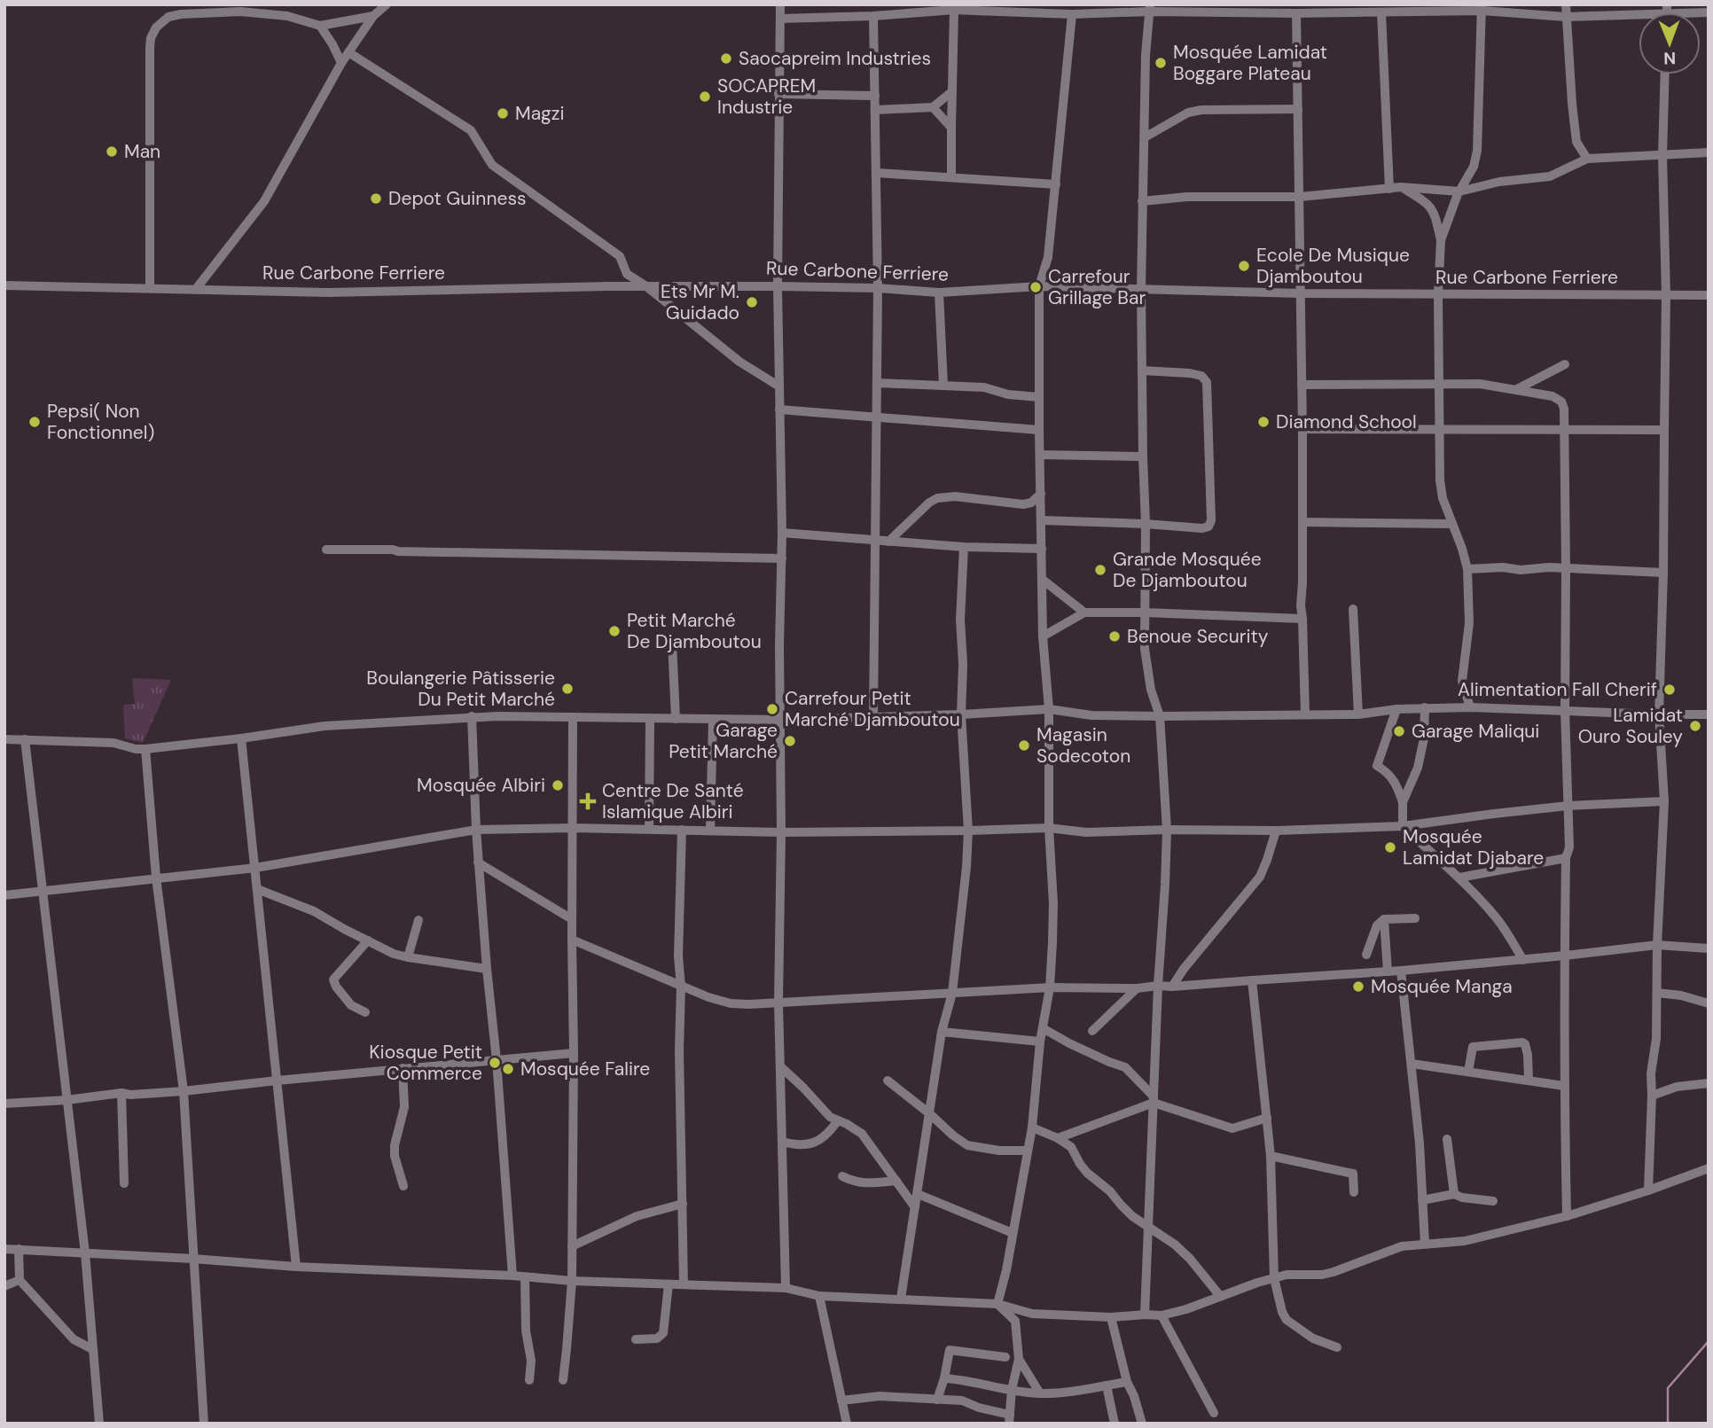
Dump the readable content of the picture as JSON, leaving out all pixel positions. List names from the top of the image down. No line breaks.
{"streets":{"street":["Rue Carbone Ferriere"]},"places":{"other":["Saocapreim Industries","Mosquée Lamidat Boggare Plateau","SOCAPREM Industrie","Magzi","Man","Depot Guinness","Ecole De Musique Djamboutou","Carrefour Grillage Bar","Ets Mr M. Guidado","Pepsi( Non Fonctionnel)","Diamond School","Grande Mosquée De Djamboutou","Petit Marché De Djamboutou","Benoue Security","Boulangerie Pâtisserie Du Petit Marché","Alimentation Fall Cherif","Carrefour Petit Marché Djamboutou","Lamidat Ouro Souley","Garage Maliqui","Garage Petit Marché","Magasin Sodecoton","Mosquée Albiri","Mosquée Lamidat Djabare","Mosquée Manga","Kiosque Petit Commerce","Mosquée Falire"],"health":["Centre De Santé Islamique Albiri"]},"north":"bottom"}
